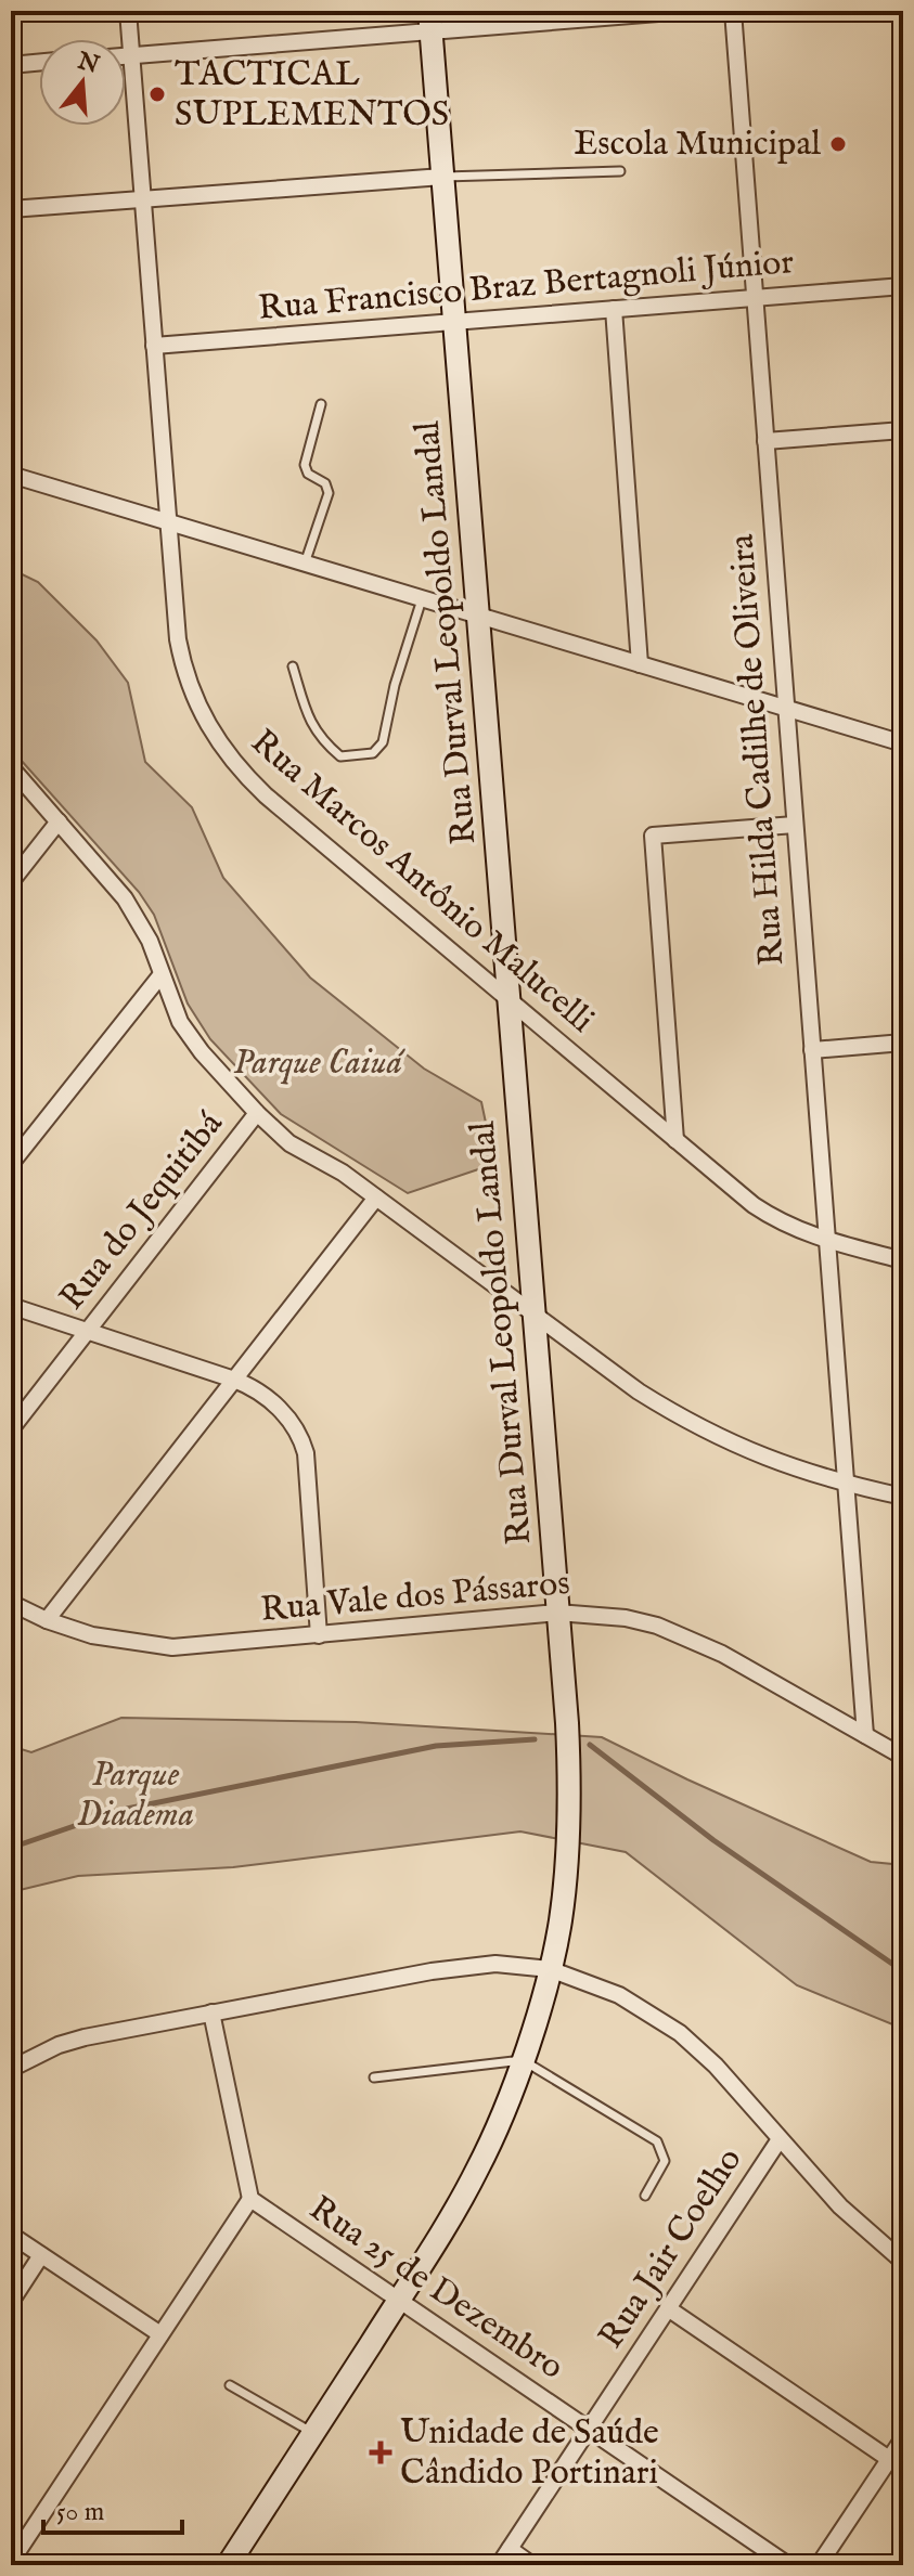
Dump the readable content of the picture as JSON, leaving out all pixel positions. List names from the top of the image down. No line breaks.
{"streets":{"street":["Rua Francisco Braz Bertagnoli Júnior","Rua Durval Leopoldo Landal","Rua Hilda Cadilhe de Oliveira","Rua Marcos Antônio Malucelli","Rua do Jequitibá","Rua Vale dos Pássaros","Rua Jair Coelho","Rua 25 de Dezembro"]},"crossings":[["Rua Francisco Braz Bertagnoli Júnior","Rua Durval Leopoldo Landal"],["Rua Francisco Braz Bertagnoli Júnior","Rua Hilda Cadilhe de Oliveira"],["Rua Francisco Braz Bertagnoli Júnior","Rua Marcos Antônio Malucelli"],["Rua Durval Leopoldo Landal","Rua Marcos Antônio Malucelli"],["Rua Durval Leopoldo Landal","Rua Vale dos Pássaros"],["Rua Durval Leopoldo Landal","Rua 25 de Dezembro"],["Rua Hilda Cadilhe de Oliveira","Rua Marcos Antônio Malucelli"],["Rua Hilda Cadilhe de Oliveira","Rua Vale dos Pássaros"],["Rua Jair Coelho","Rua 25 de Dezembro"]],"parks":["Parque Caiuá","Parque Diadema"],"places":{"other":["TACTICAL SUPLEMENTOS","Escola Municipal"],"health":["Unidade de Saúde Cândido Portinari"]},"scale_bar":"50 m","north":"top"}
